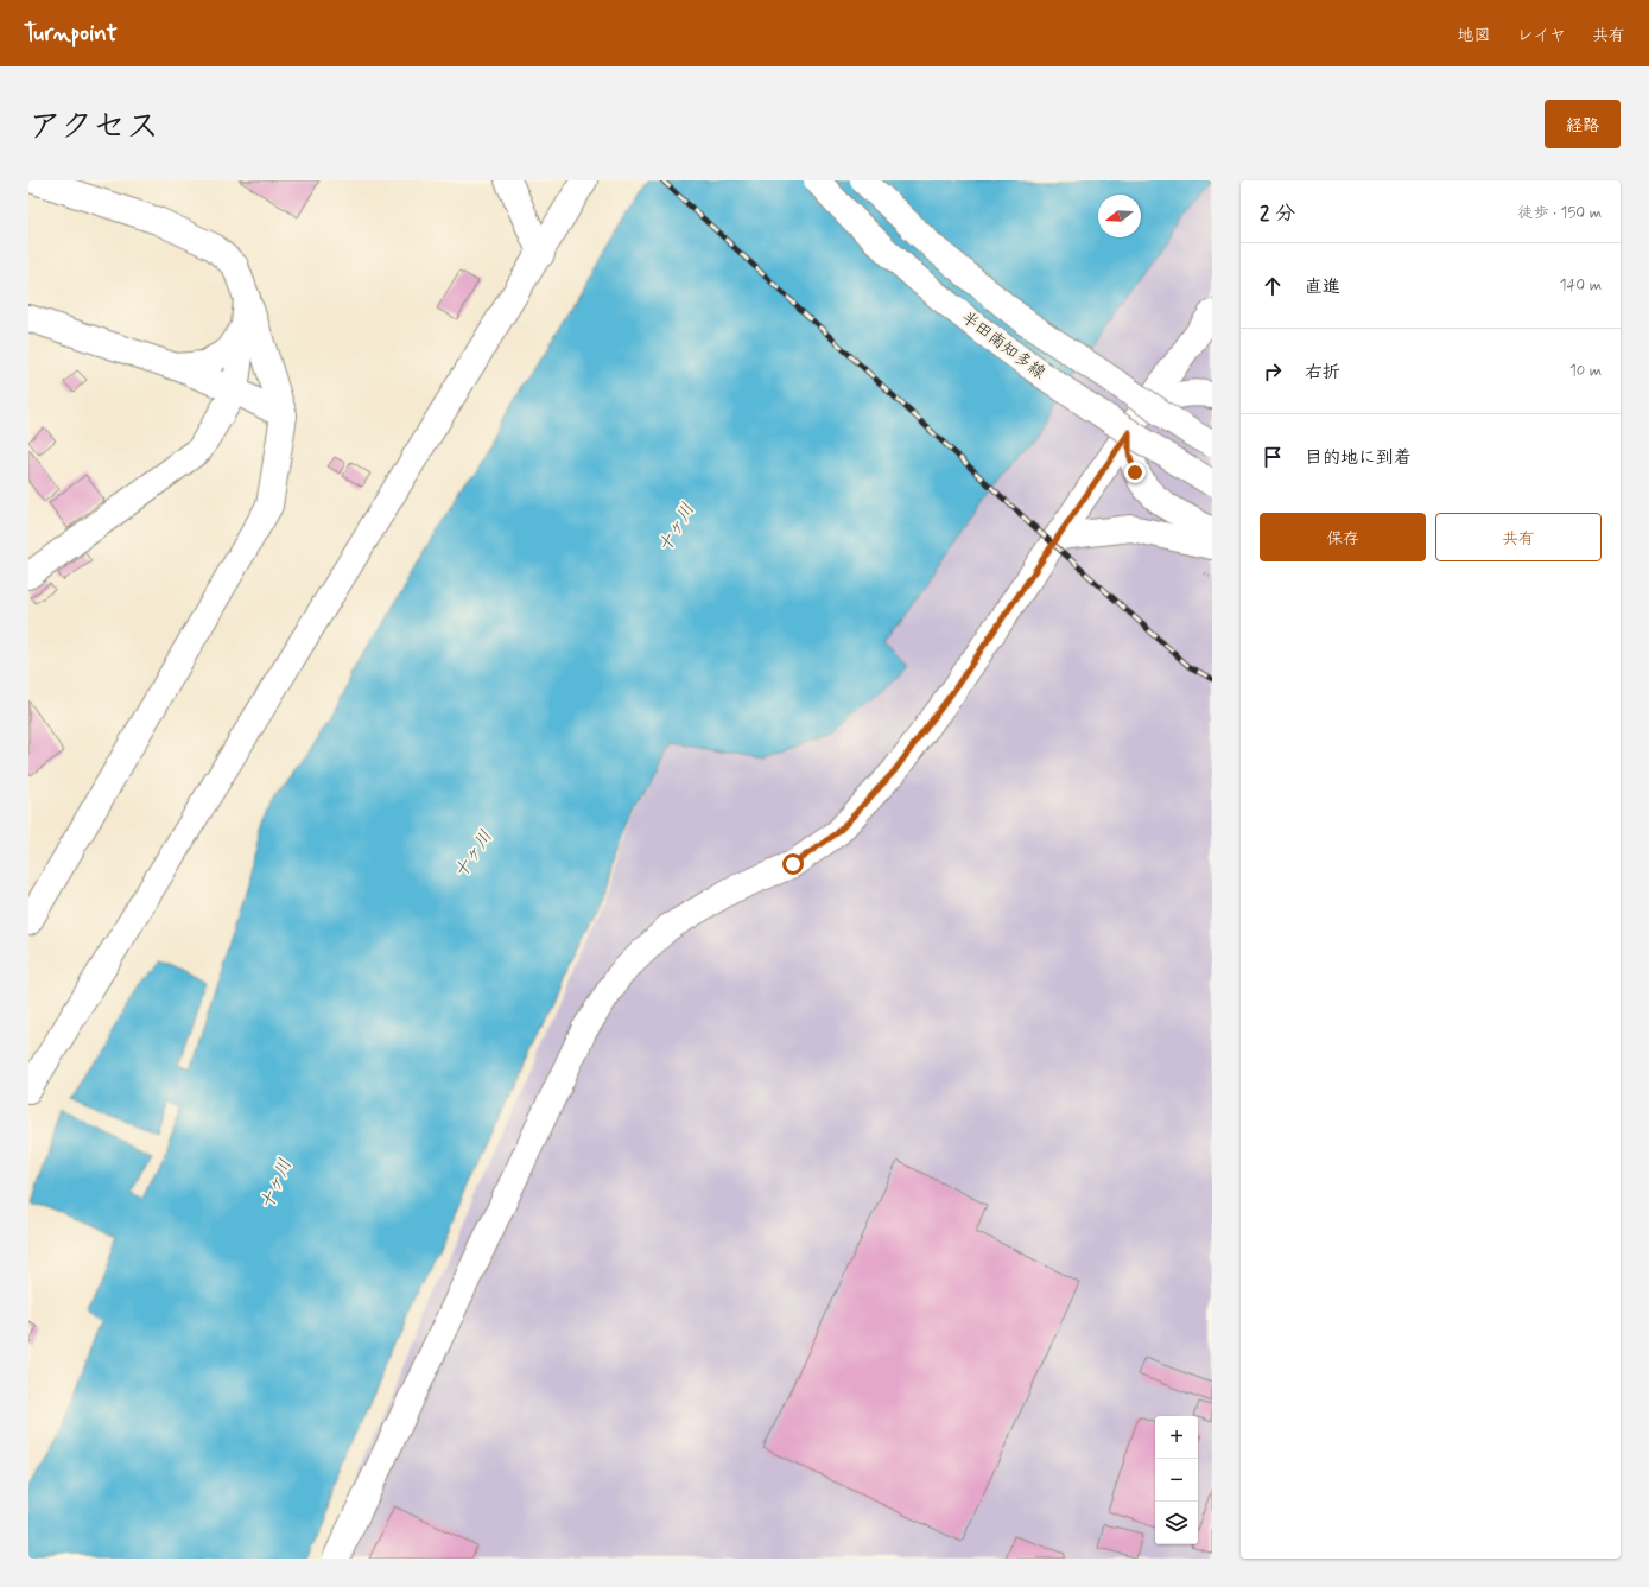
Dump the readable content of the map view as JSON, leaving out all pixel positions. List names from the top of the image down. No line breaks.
{"streets":{"street":["半田南知多線"]},"water":["十ヶ川"],"north":"left","page":{"header":"Turnpoint","nav":["地図","レイヤ","共有"],"title":"アクセス","buttons":["経路",["保存","共有"]],"heading":["2 分","徒歩 · 150 m"],"list":[["直進","140 m"],["右折","10 m"],"目的地に到着"],"map_buttons":["+","−"]}}
